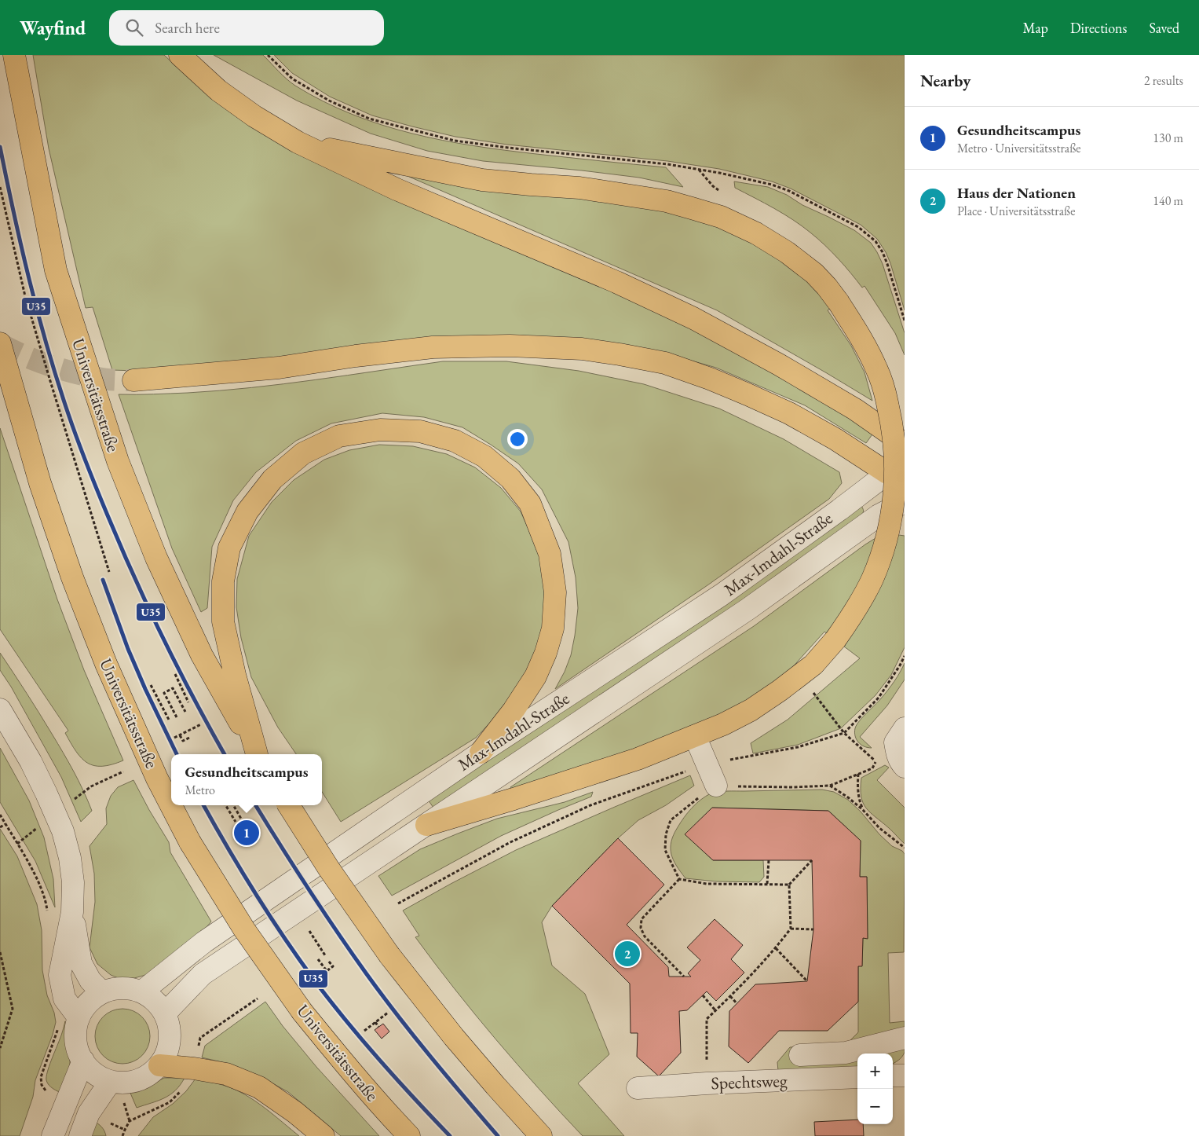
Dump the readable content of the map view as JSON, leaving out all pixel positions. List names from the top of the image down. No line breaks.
{"streets":{"highway":["Universitätsstraße"],"street":["Max-Imdahl-Straße","Spechtsweg"]},"lines":["transit line U35"],"page":{"header":"Wayfind","search":"Search here","nav":["Map","Directions","Saved"],"heading":["Nearby","2 results"],"list":[{"mark":"1","name":"Gesundheitscampus","note":"Metro · Universitätsstraße","value":"130 m"},{"mark":"2","name":"Haus der Nationen","note":"Place · Universitätsstraße","value":"140 m"}],"popup":["Gesundheitscampus","Metro"],"pins":["1","2"],"map_buttons":["+","−"]}}
